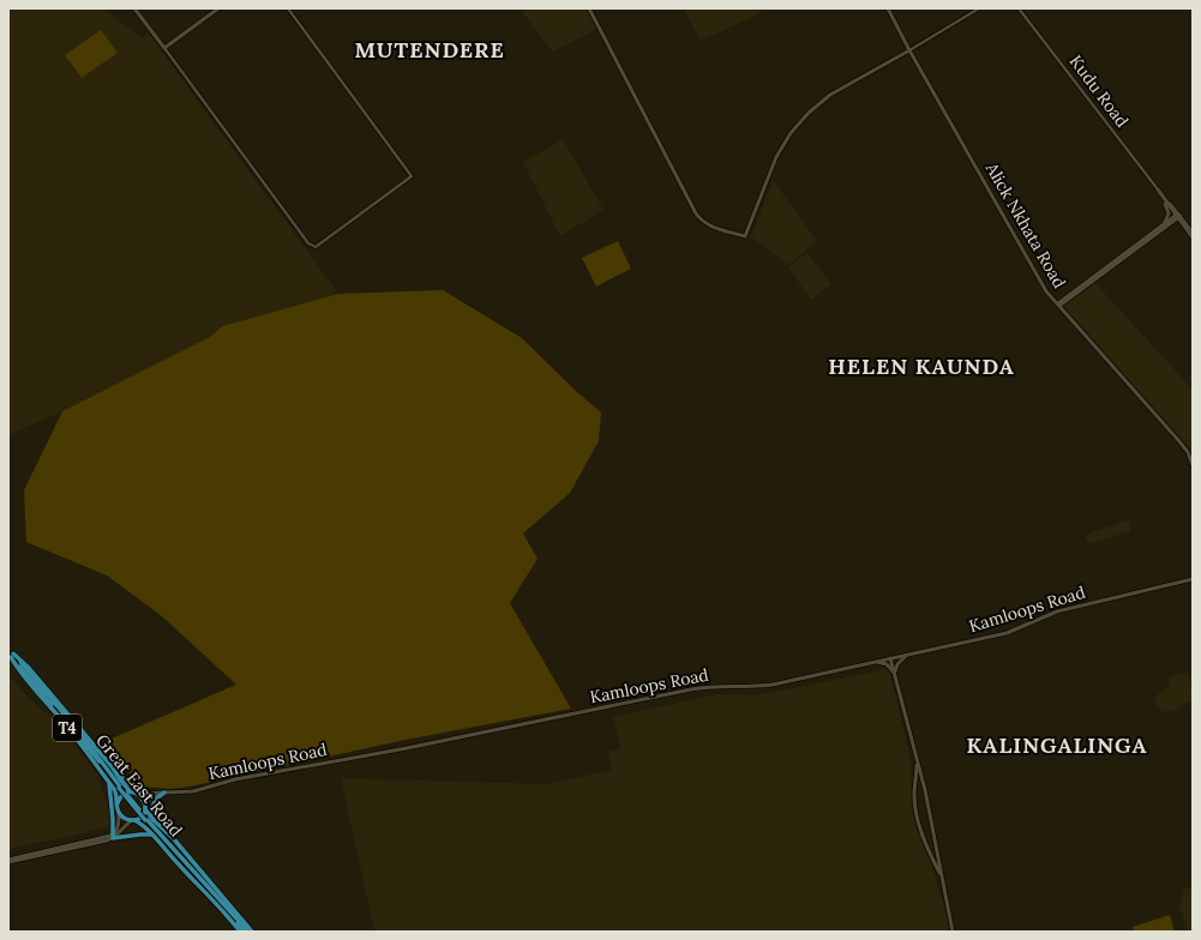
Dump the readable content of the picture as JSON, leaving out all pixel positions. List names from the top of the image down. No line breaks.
{"streets":{"main road":["Kudu Road","Alick Nkhata Road","Kamloops Road","T4","Great East Road"]},"crossings":[["Kamloops Road","Great East Road"]],"districts":["MUTENDERE","HELEN KAUNDA","KALINGALINGA"]}
